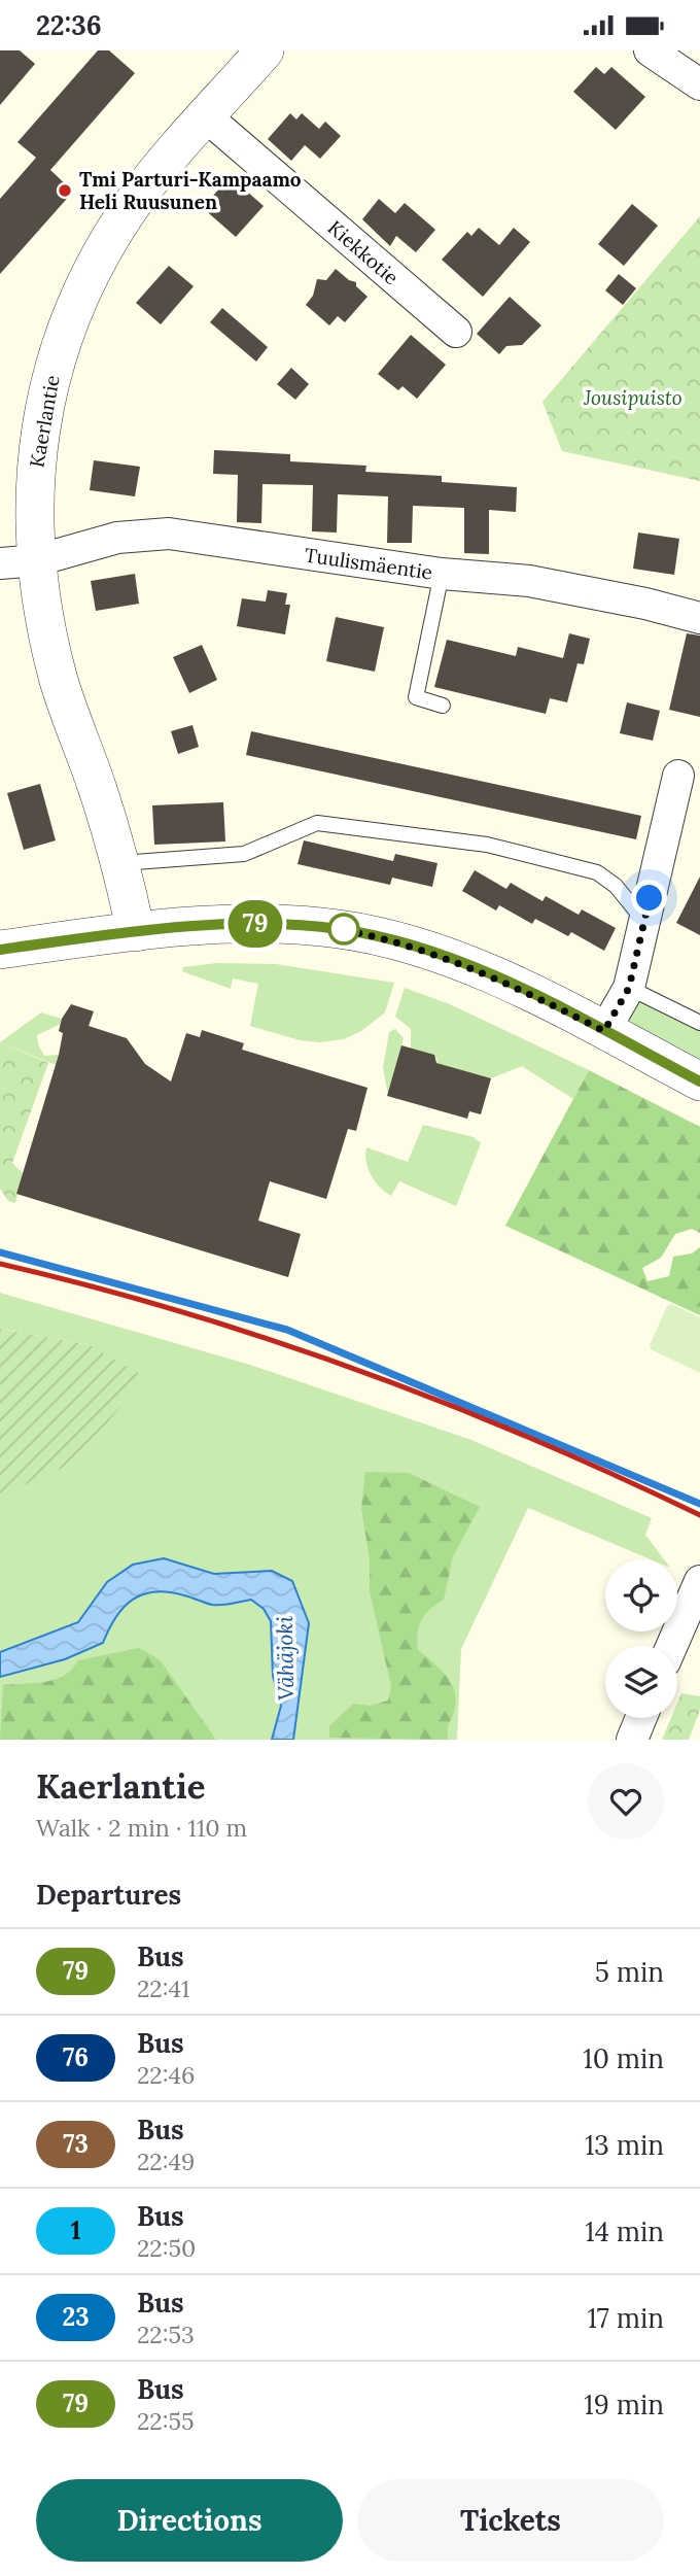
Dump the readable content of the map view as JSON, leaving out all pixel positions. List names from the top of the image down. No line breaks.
{"streets":{"street":["Kiekkotie","Kaerlantie","Tuulismäentie"]},"crossings":[["Kiekkotie","Kaerlantie"],["Kaerlantie","Tuulismäentie"]],"water":["Vähäjoki"],"parks":["Jousipuisto"],"places":["Tmi Parturi-Kampaamo Heli Ruusunen"],"lines":["bus line 79"],"page":{"status":"22:36","on_map":"79","heading":[["Kaerlantie","Walk · 2 min · 110 m"],"Departures"],"list":[{"mark":"79","name":"Bus","note":"22:41","value":"5 min"},{"mark":"76","name":"Bus","note":"22:46","value":"10 min"},{"mark":"73","name":"Bus","note":"22:49","value":"13 min"},{"mark":"1","name":"Bus","note":"22:50","value":"14 min"},{"mark":"23","name":"Bus","note":"22:53","value":"17 min"},{"mark":"79","name":"Bus","note":"22:55","value":"19 min"}],"buttons":["Directions","Tickets"]}}
